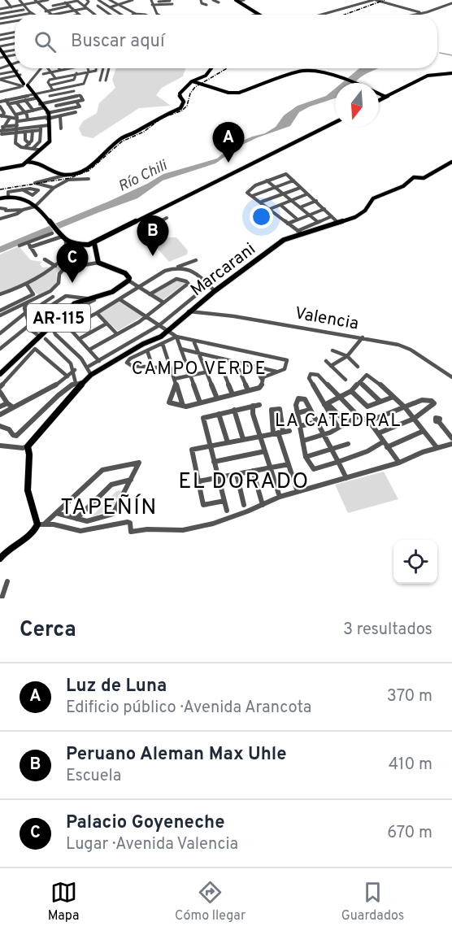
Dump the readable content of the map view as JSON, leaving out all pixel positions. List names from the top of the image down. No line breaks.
{"streets":{"main road":["Marcarani","AR-115"],"street":["Valencia"]},"crossings":[["Marcarani","Valencia"]],"districts":["CAMPO VERDE","LA CATEDRAL","EL DORADO","TAPEÑÍN"],"water":["Río Chili"],"north":"bottom","page":{"search":"Buscar aquí","pins":["A","B","C"],"heading":["Cerca","3 resultados"],"list":[{"mark":"A","name":"Luz de Luna","note":"Edificio público · Avenida Arancota","value":"370 m"},{"mark":"B","name":"Peruano Aleman Max Uhle","note":"Escuela","value":"410 m"},{"mark":"C","name":"Palacio Goyeneche","note":"Lugar · Avenida Valencia","value":"670 m"}],"nav":["Mapa","Cómo llegar","Guardados"]}}
